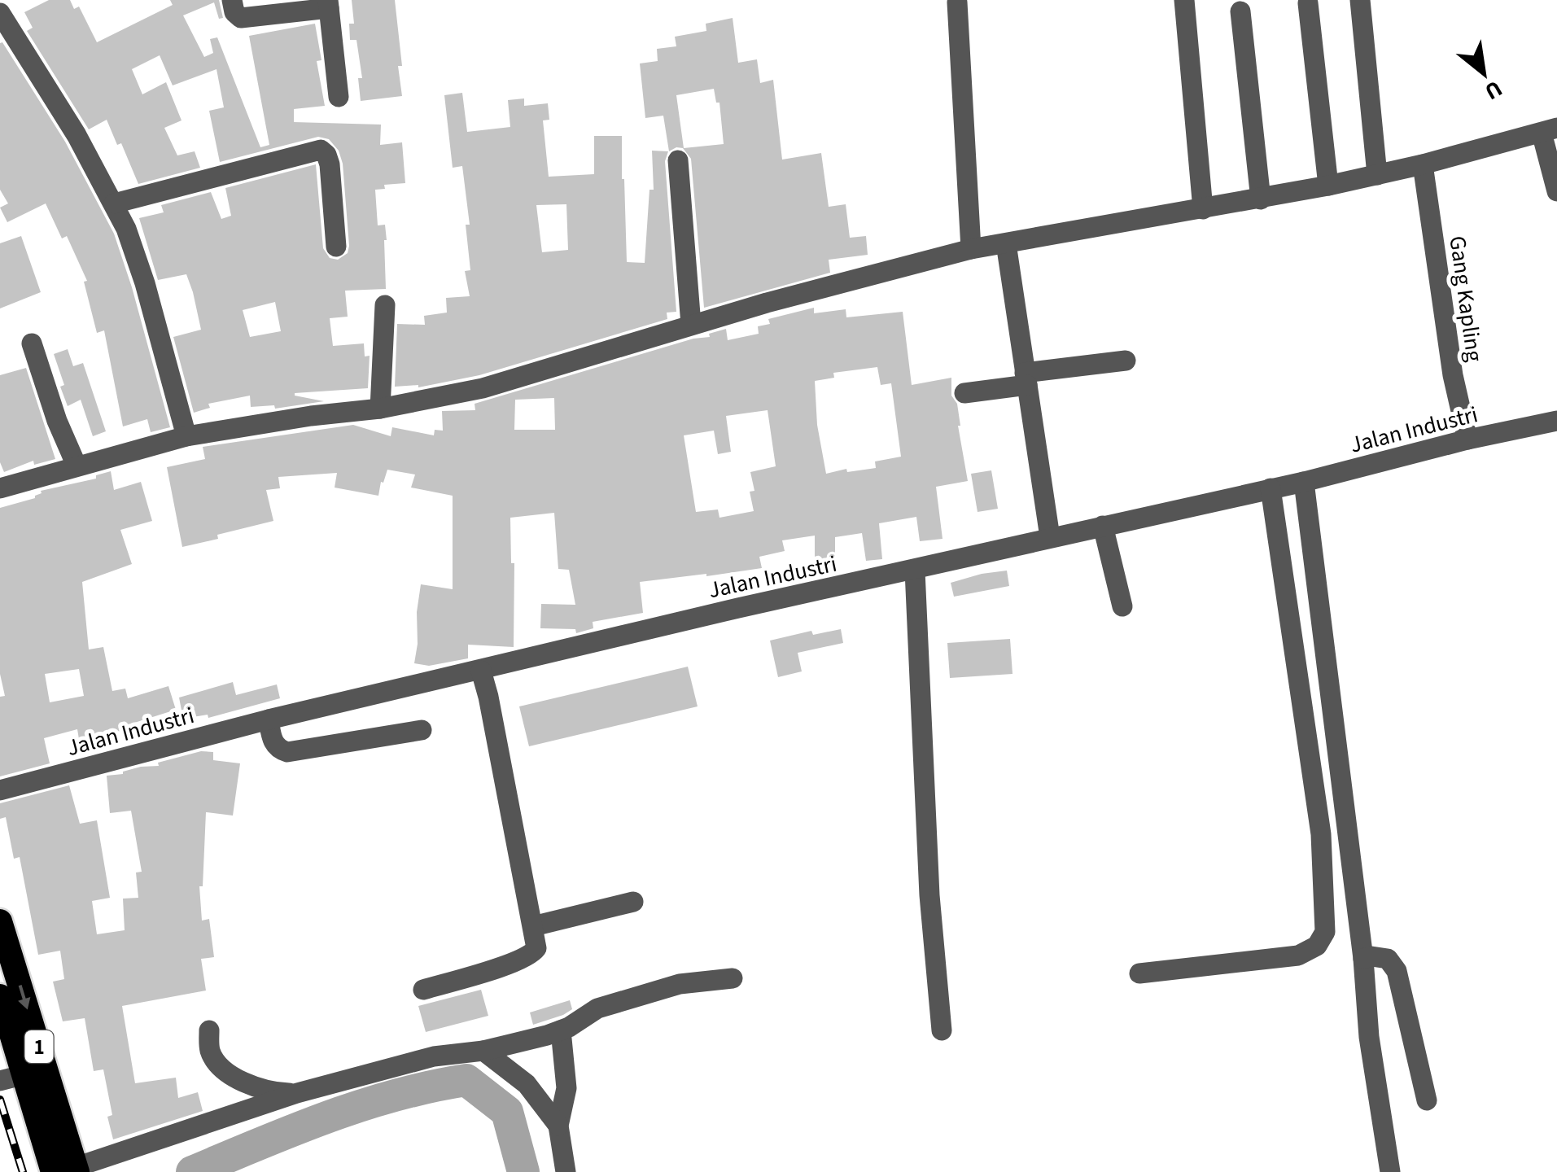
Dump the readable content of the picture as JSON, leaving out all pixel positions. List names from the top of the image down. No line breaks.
{"streets":{"highway":["1"],"street":["Gang Kapling","Jalan Industri"]},"crossings":[["Gang Kapling","Jalan Industri"]],"north":"bottom right"}
